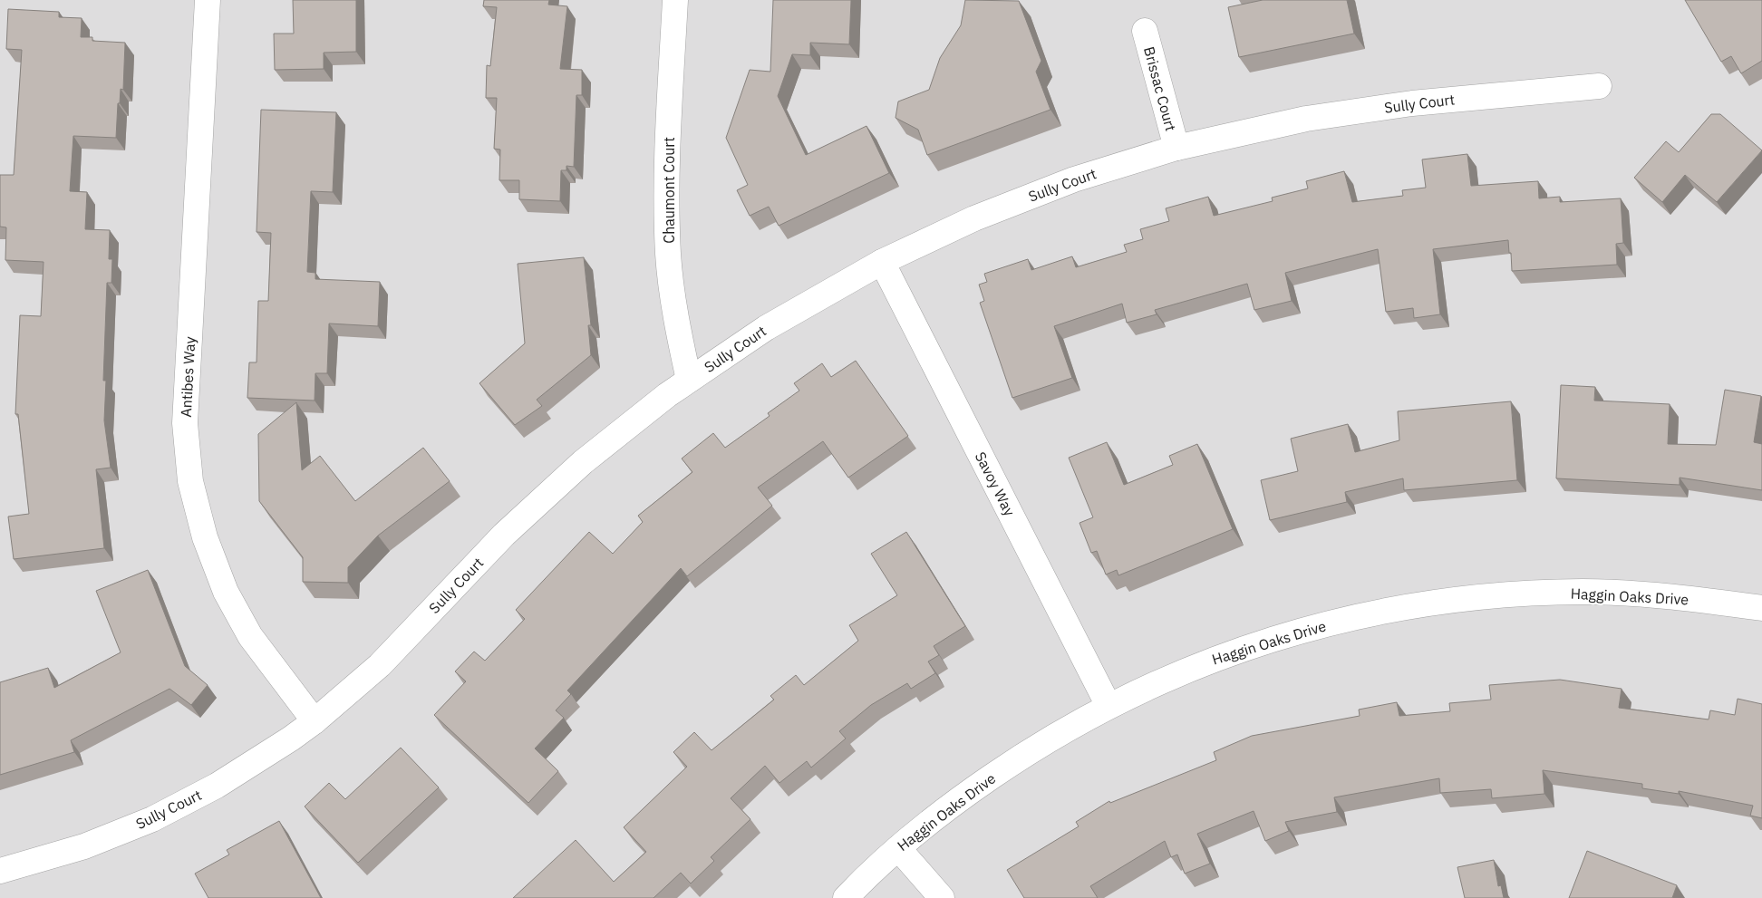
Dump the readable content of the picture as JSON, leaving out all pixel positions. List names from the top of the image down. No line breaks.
{"streets":{"street":["Brissac Court","Sully Court","Chaumont Court","Antibes Way","Savoy Way","Haggin Oaks Drive"]},"crossings":[["Brissac Court","Sully Court"],["Sully Court","Chaumont Court"],["Sully Court","Antibes Way"],["Sully Court","Savoy Way"],["Savoy Way","Haggin Oaks Drive"]]}
